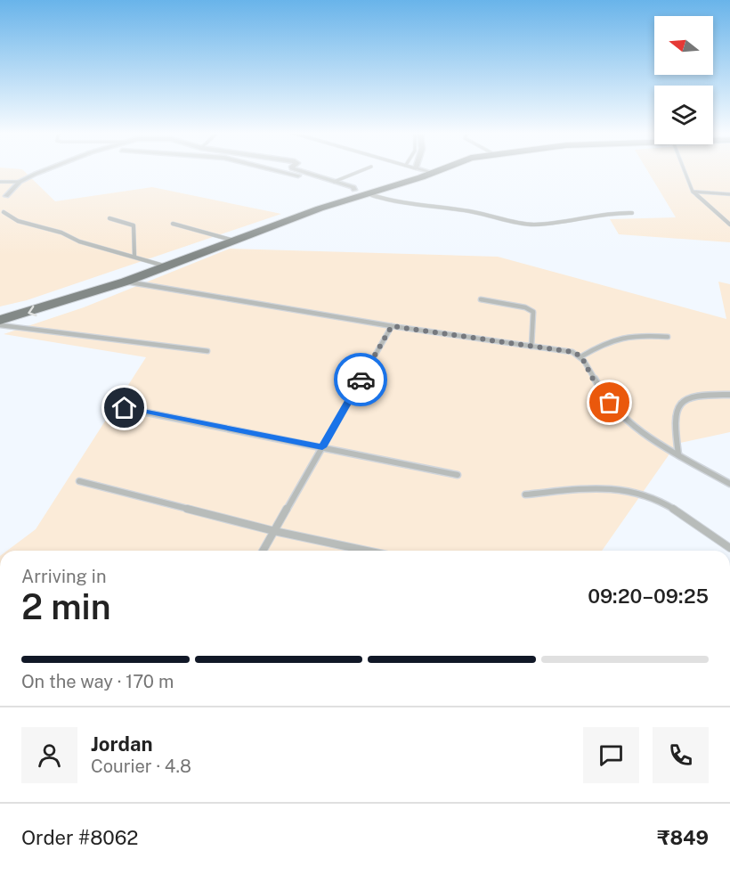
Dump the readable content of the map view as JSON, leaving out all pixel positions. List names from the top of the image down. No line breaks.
{"north":"left","page":{"heading":["2 min","Arriving in","09:20–09:25"],"panel":["Jordan","Courier · 4.8","Order #8062","₹849"],"bar":"On the way · 170 m"}}
